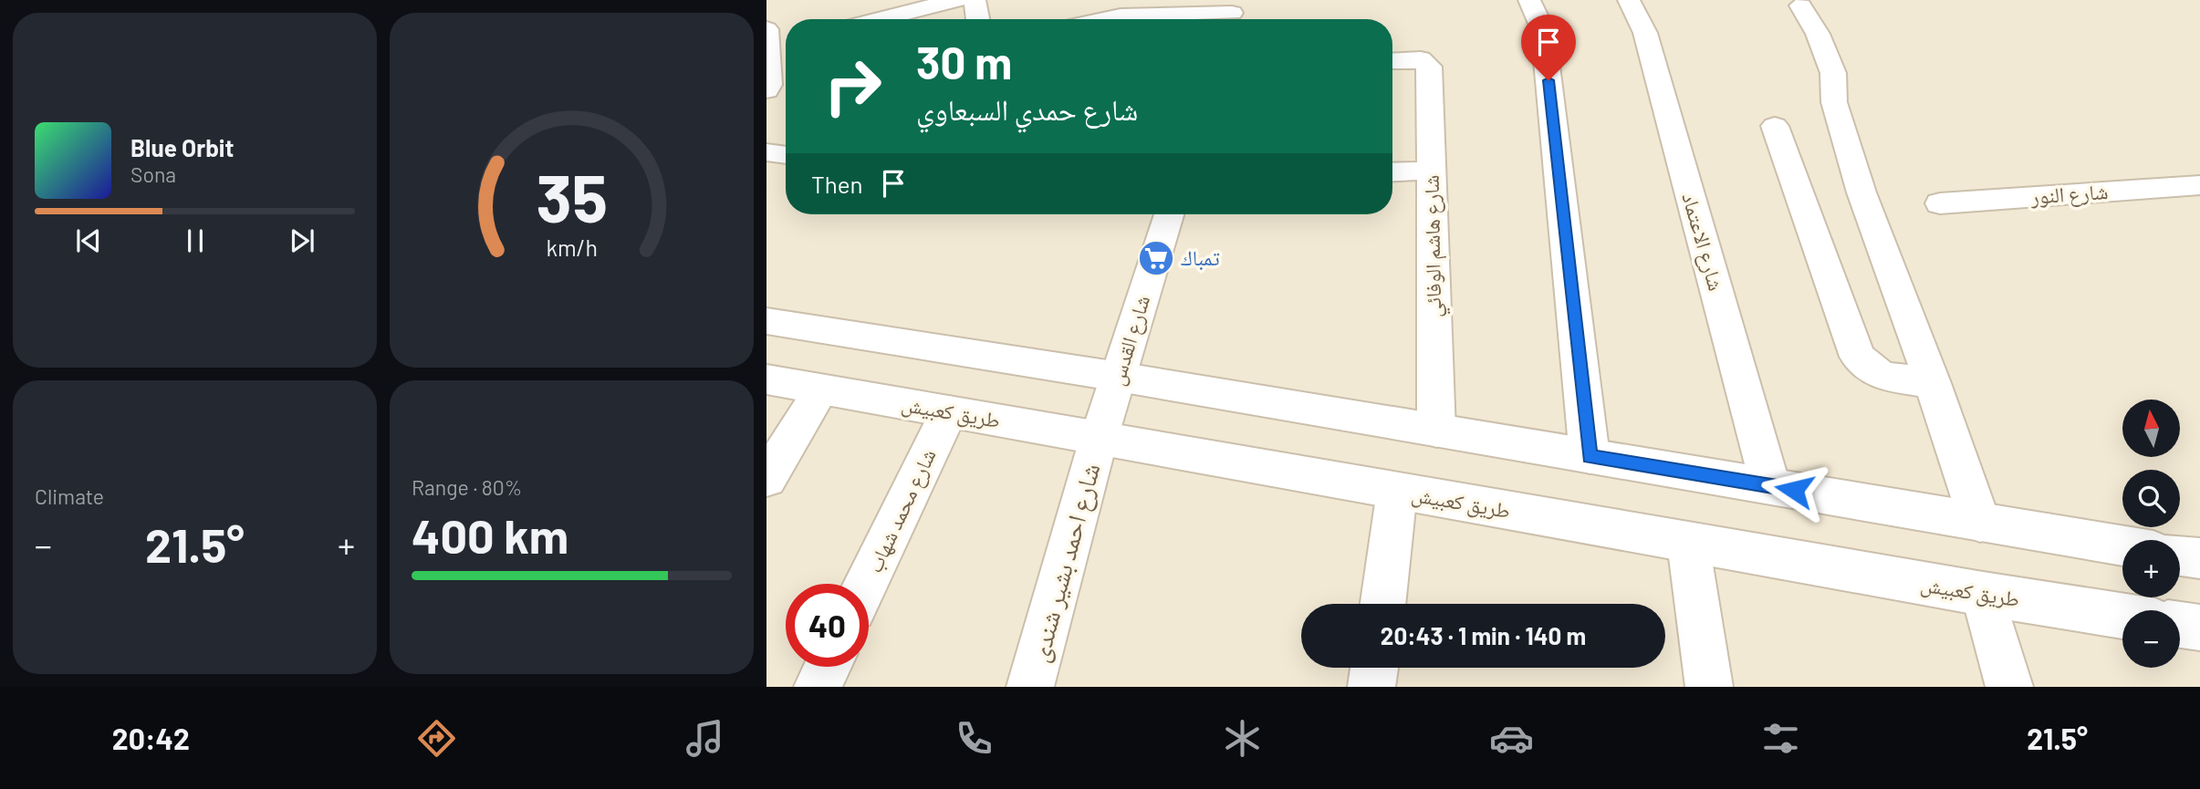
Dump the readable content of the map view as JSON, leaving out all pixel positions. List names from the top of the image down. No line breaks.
{"streets":{"street":["شارع النور","شارع الاعتماد","شارع هاشم الوفائي","شارع القدس","طريق كعبيش","شارع محمد شهاب","شارع احمد بشير شندى"]},"crossings":[["شارع القدس","طريق كعبيش"],["شارع القدس","شارع احمد بشير شندى"],["طريق كعبيش","شارع محمد شهاب"],["طريق كعبيش","شارع احمد بشير شندى"]],"places":{"supermarket":["تمباك"]},"north":"top","page":{"turn":["30 m","شارع حمدي السبعاوي"],"song":["Blue Orbit","Sona"],"then":"Then","tile":["Climate",["Range · 80%","400 km"]],"map_buttons":["+","−"],"heat":["−","21.5°","+"],"limit":"40","trip":"20:43 · 1 min · 140 m","tabs":["20:42","21.5°"],"gauge":["35","km/h"]}}
